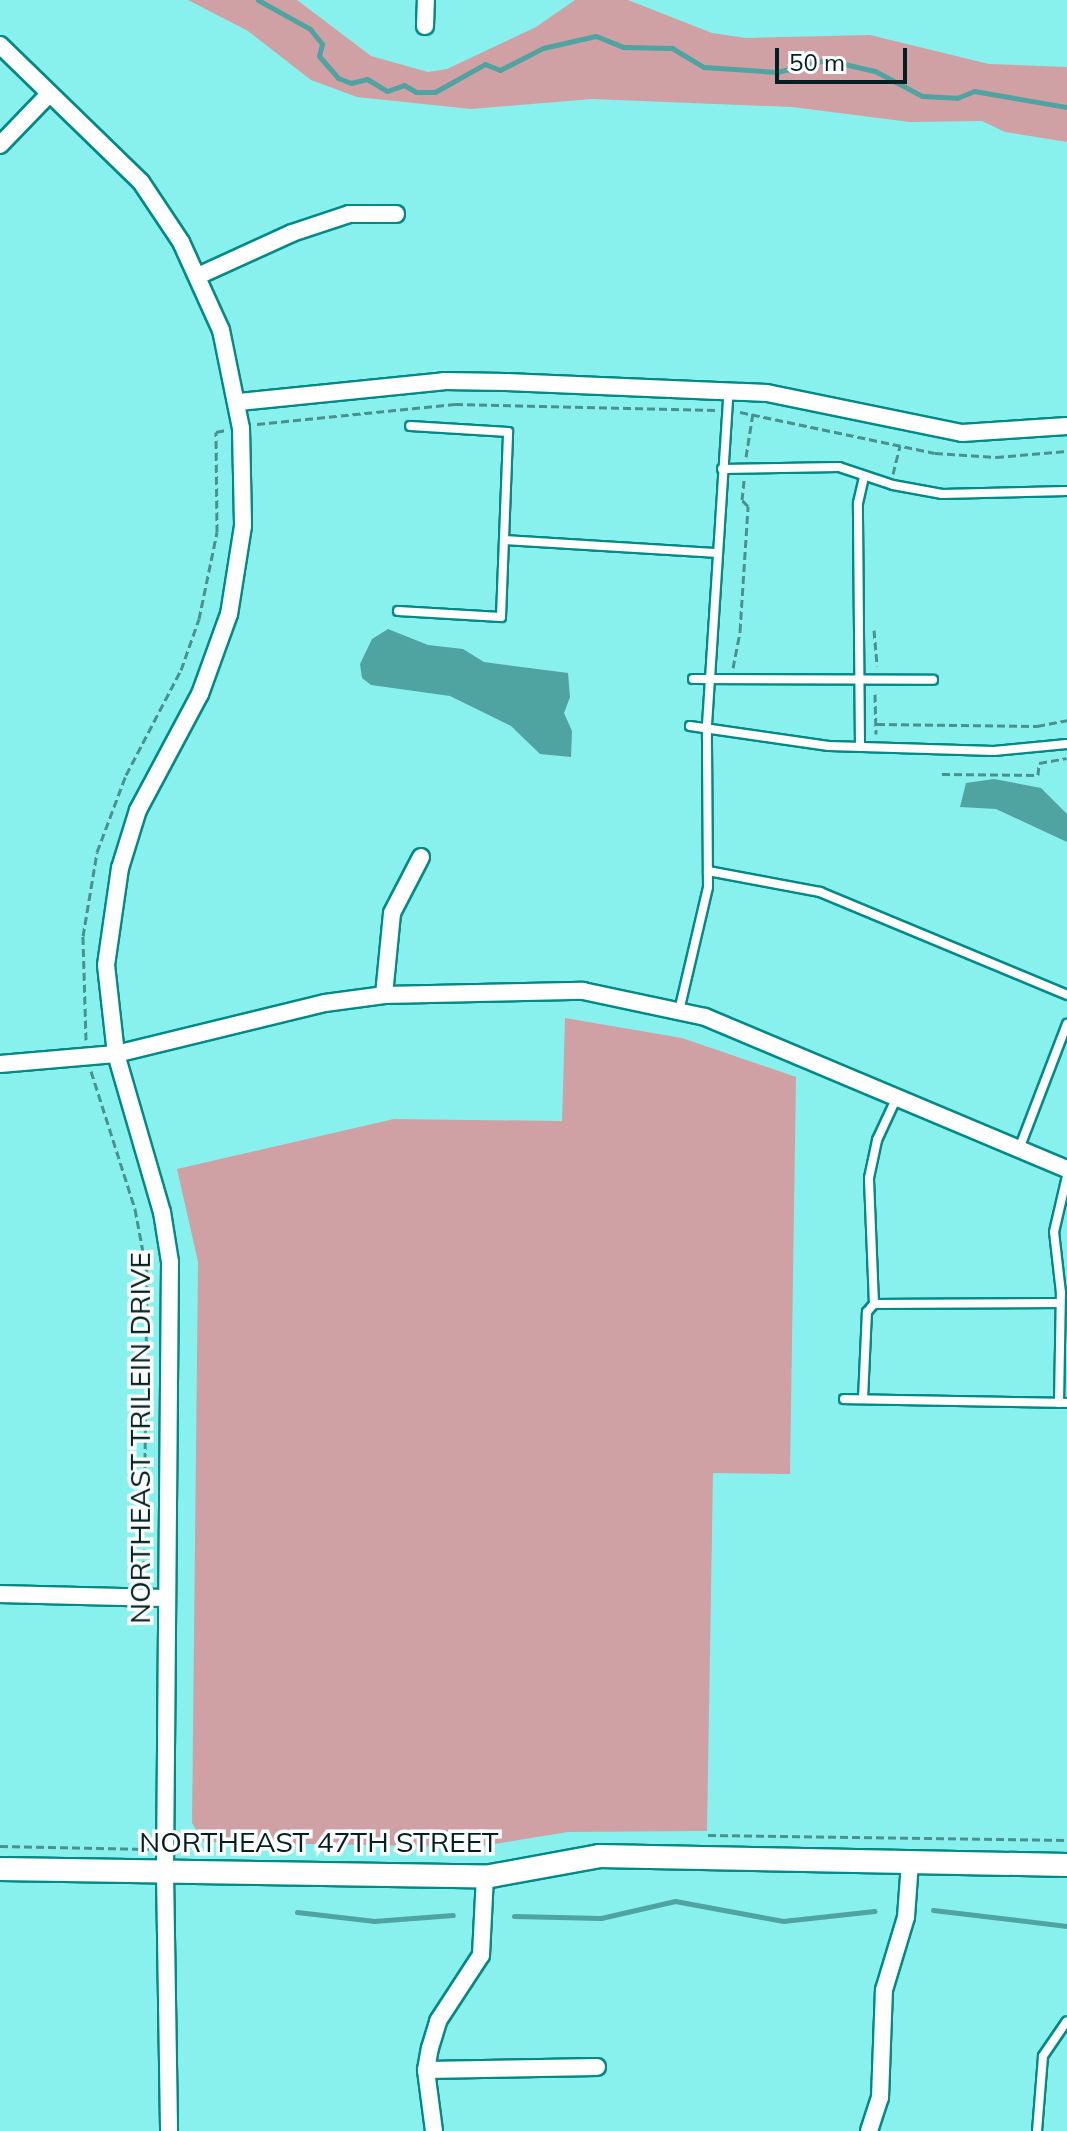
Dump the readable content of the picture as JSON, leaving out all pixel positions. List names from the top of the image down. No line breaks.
{"streets":{"street":["NORTHEAST TRILEIN DRIVE","NORTHEAST 47TH STREET"]},"crossings":[["NORTHEAST TRILEIN DRIVE","NORTHEAST 47TH STREET"]],"scale_bar":"50 m"}
